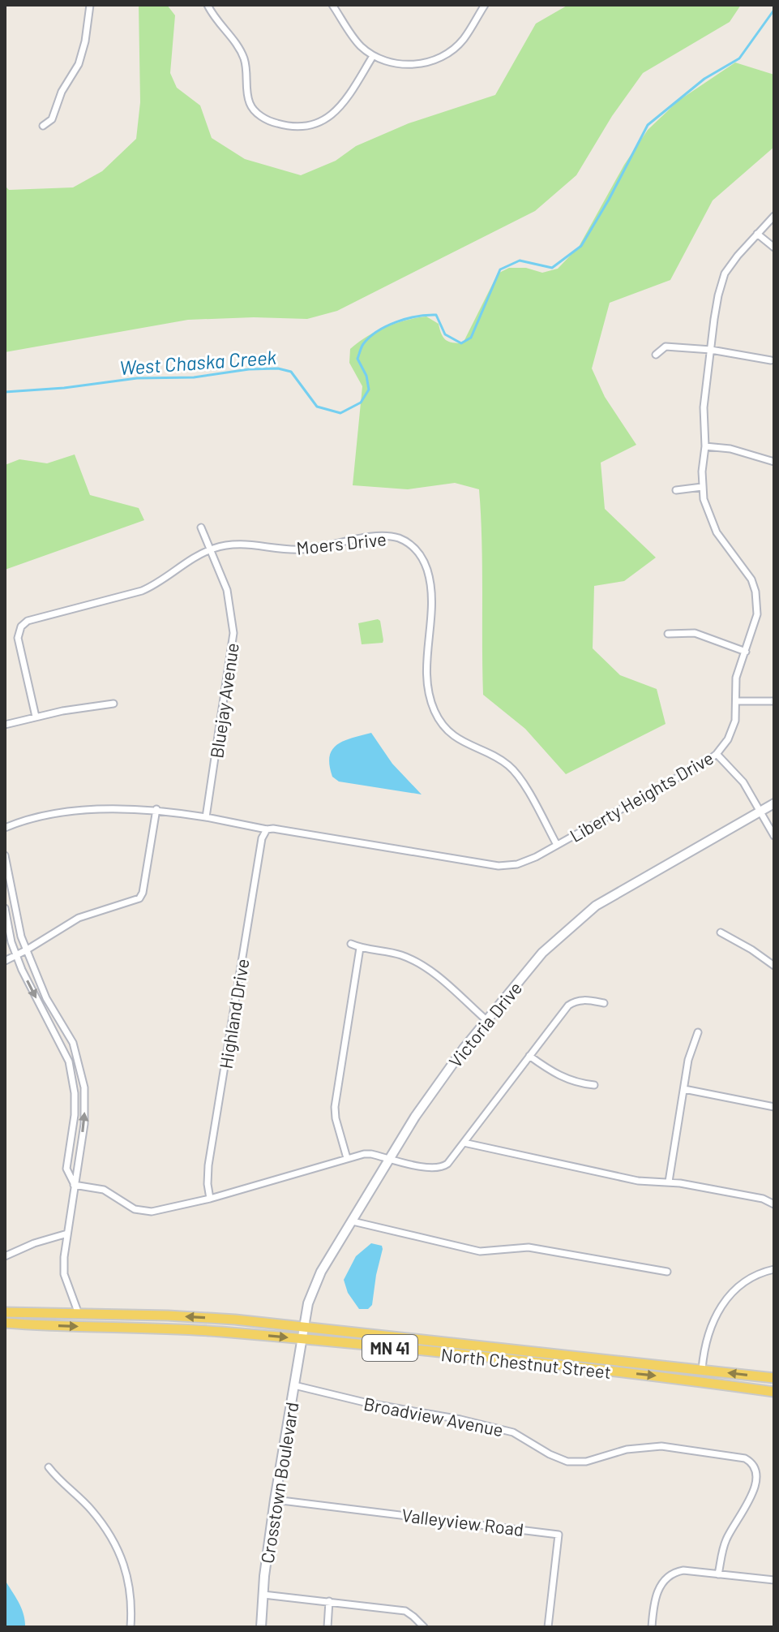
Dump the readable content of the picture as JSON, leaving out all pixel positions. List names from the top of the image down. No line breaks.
{"streets":{"main road":["MN 41","North Chestnut Street"],"street":["Moers Drive","Bluejay Avenue","Liberty Heights Drive","Highland Drive","Victoria Drive","Broadview Avenue","Crosstown Boulevard","Valleyview Road"]},"crossings":[["Moers Drive","Bluejay Avenue"],["Moers Drive","Liberty Heights Drive"],["Liberty Heights Drive","Highland Drive"],["Victoria Drive","North Chestnut Street"],["Victoria Drive","Crosstown Boulevard"],["North Chestnut Street","Crosstown Boulevard"],["Broadview Avenue","Crosstown Boulevard"],["Crosstown Boulevard","Valleyview Road"]],"water":["West Chaska Creek"]}
